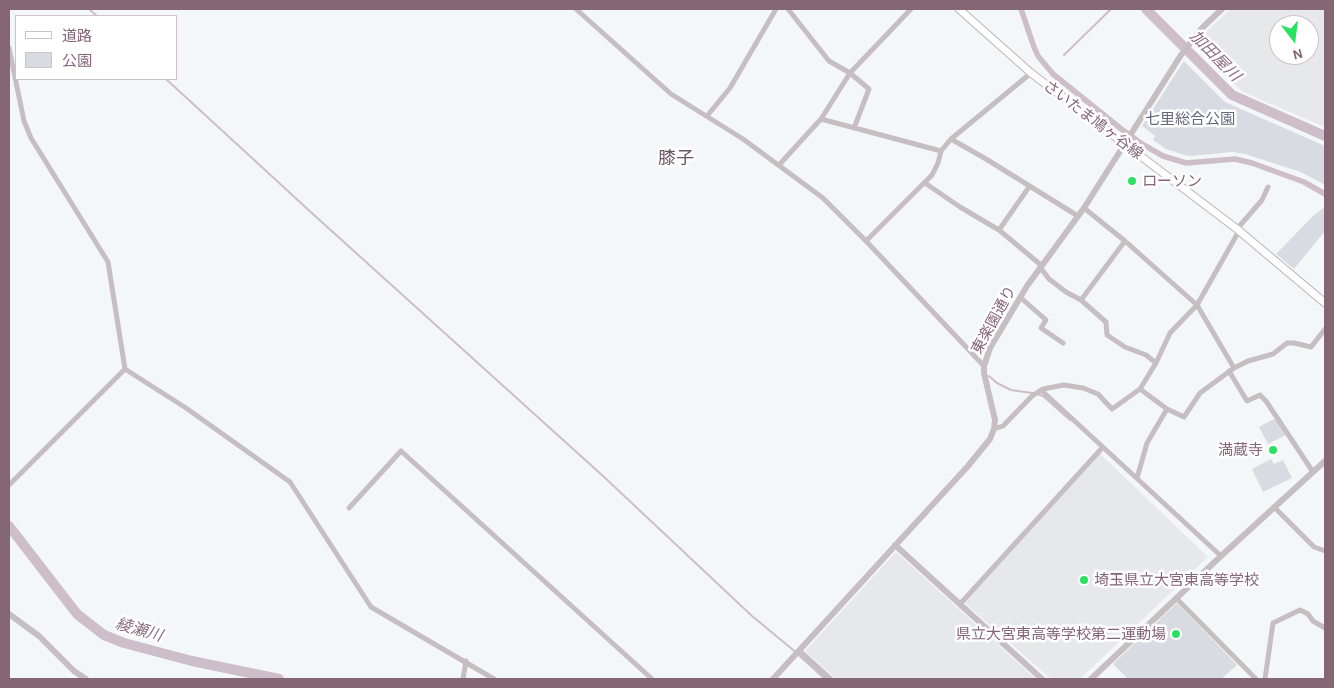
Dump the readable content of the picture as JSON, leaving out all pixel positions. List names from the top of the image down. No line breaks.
{"streets":{"main road":["さいたま鳩ヶ谷線"],"street":["東楽園通り"]},"crossings":[["さいたま鳩ヶ谷線","東楽園通り"]],"districts":["膝子"],"water":["加田屋川","綾瀬川"],"parks":["七里総合公園"],"places":["ローソン","満蔵寺","埼玉県立大宮東高等学校","県立大宮東高等学校第二運動場"],"legend":["道路","公園"],"north":"bottom"}
